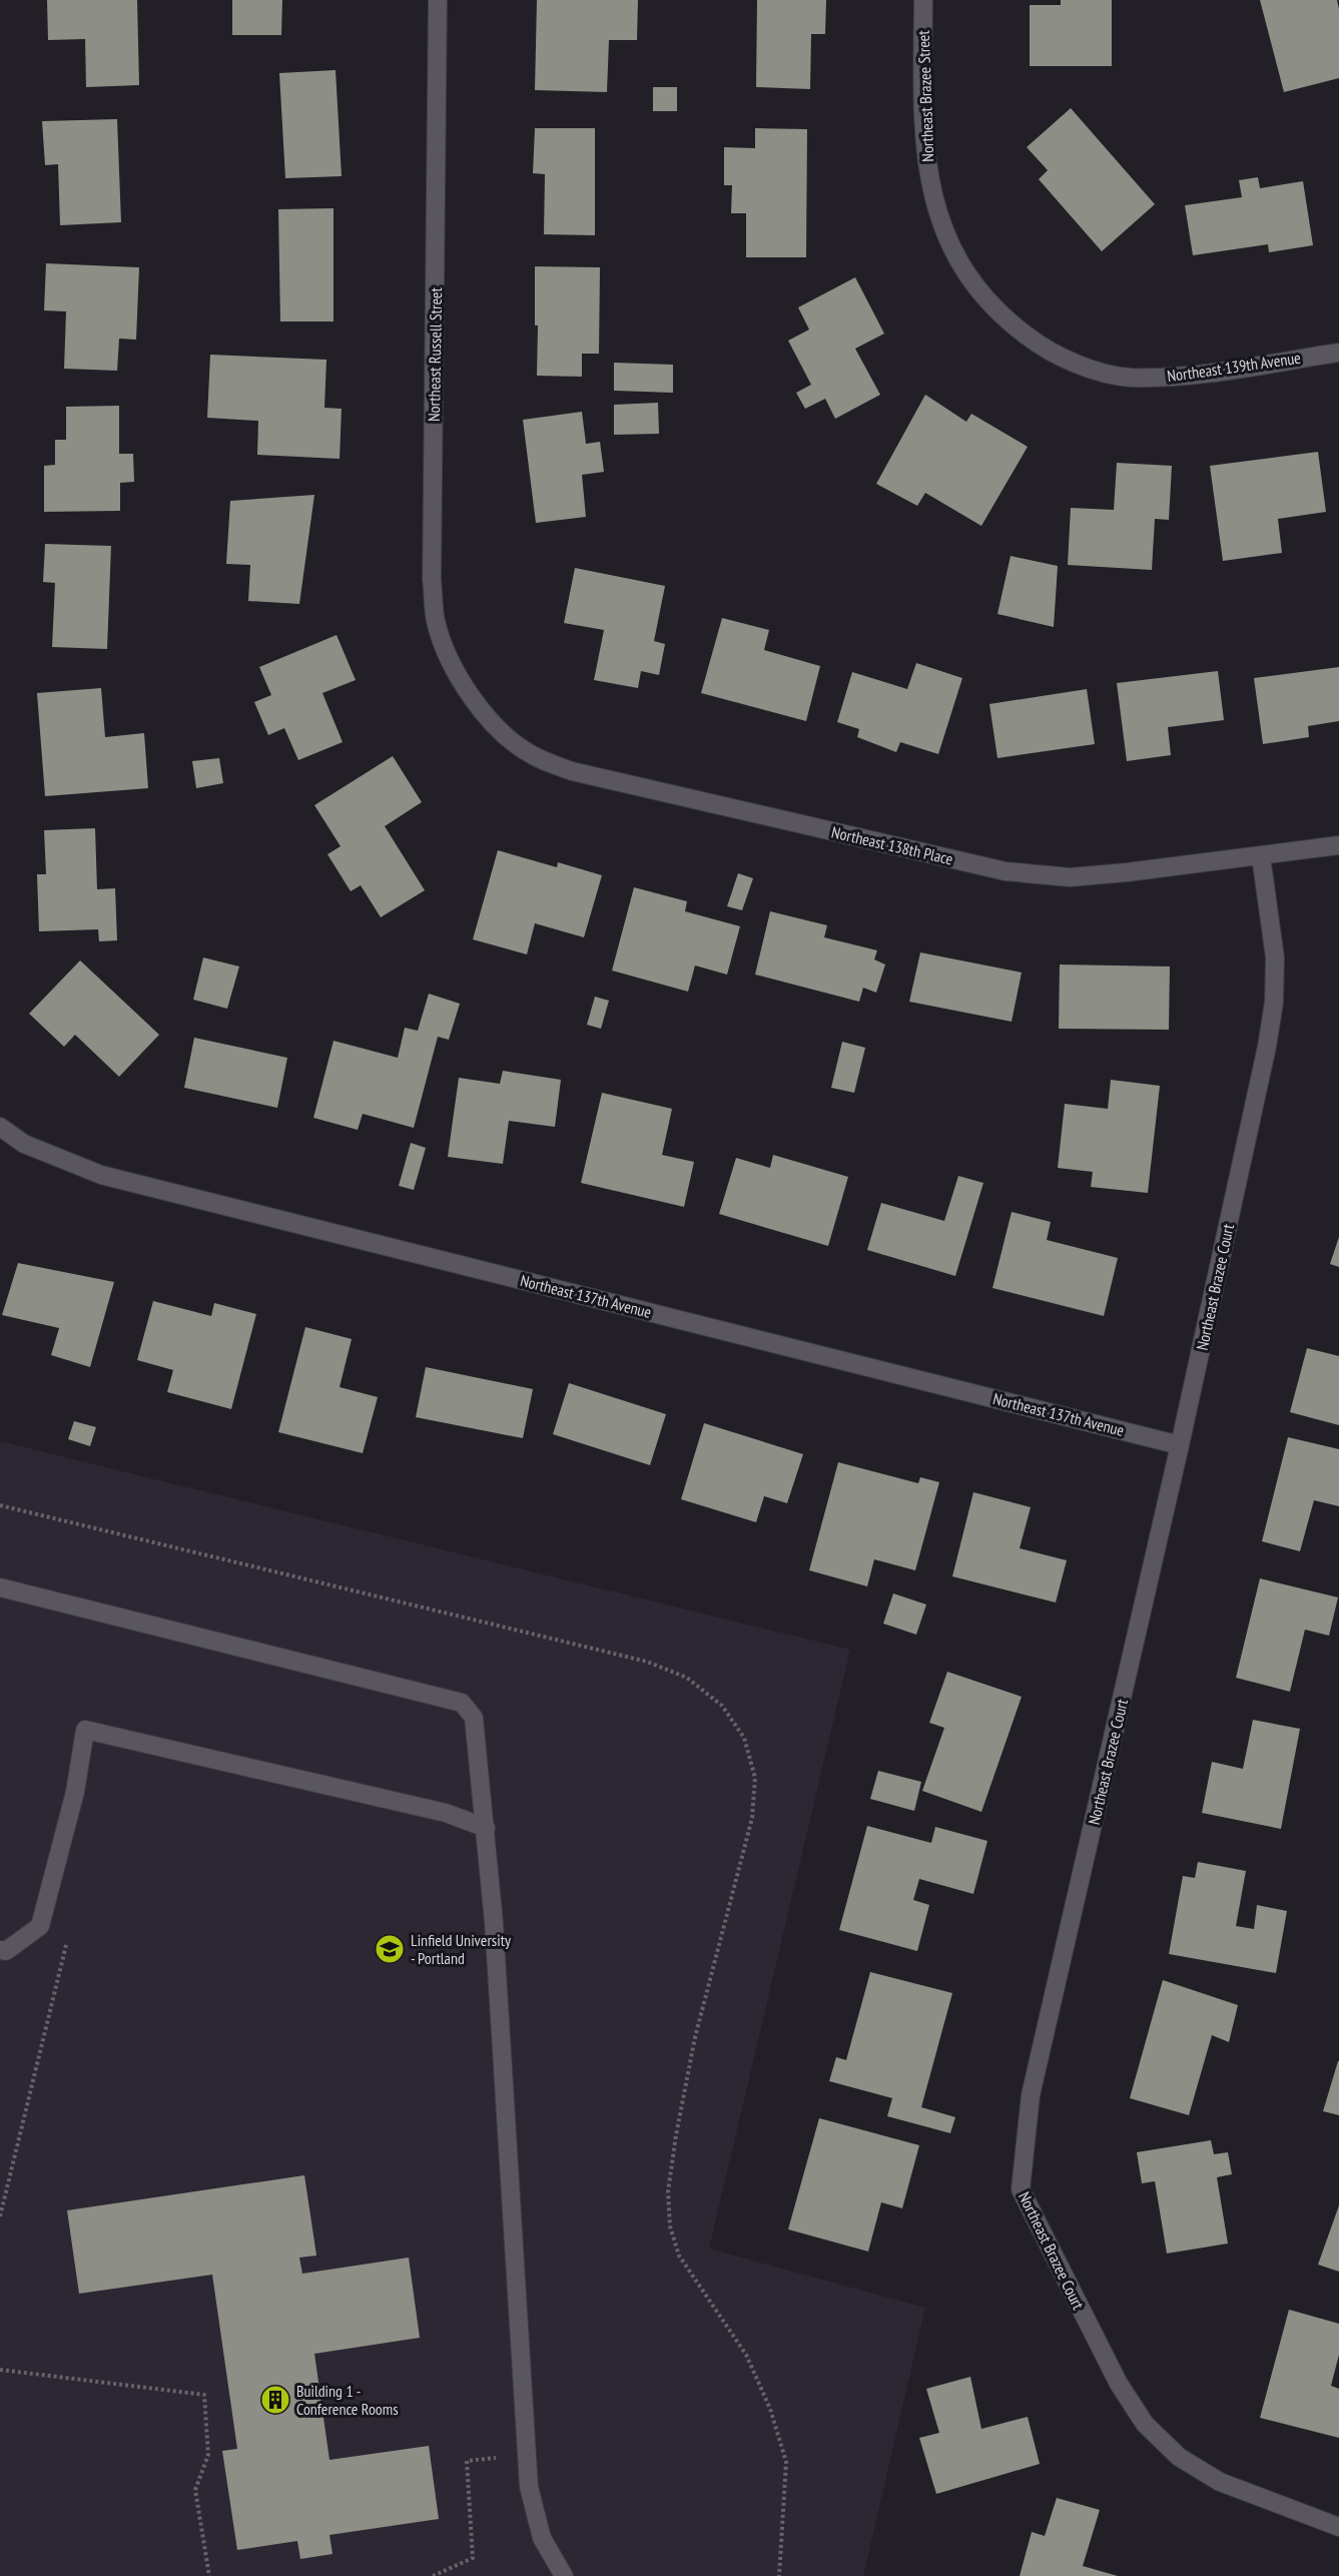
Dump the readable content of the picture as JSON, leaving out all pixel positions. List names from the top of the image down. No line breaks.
{"streets":{"street":["Northeast Brazee Street","Northeast Russell Street","Northeast 139th Avenue","Northeast 138th Place","Northeast Brazee Court","Northeast 137th Avenue"]},"crossings":[["Northeast Brazee Street","Northeast 139th Avenue"],["Northeast Russell Street","Northeast 138th Place"],["Northeast 138th Place","Northeast Brazee Court"],["Northeast Brazee Court","Northeast 137th Avenue"]],"places":{"school or university":["Linfield University - Portland"],"building":["Building 1 - Conference Rooms"]}}
